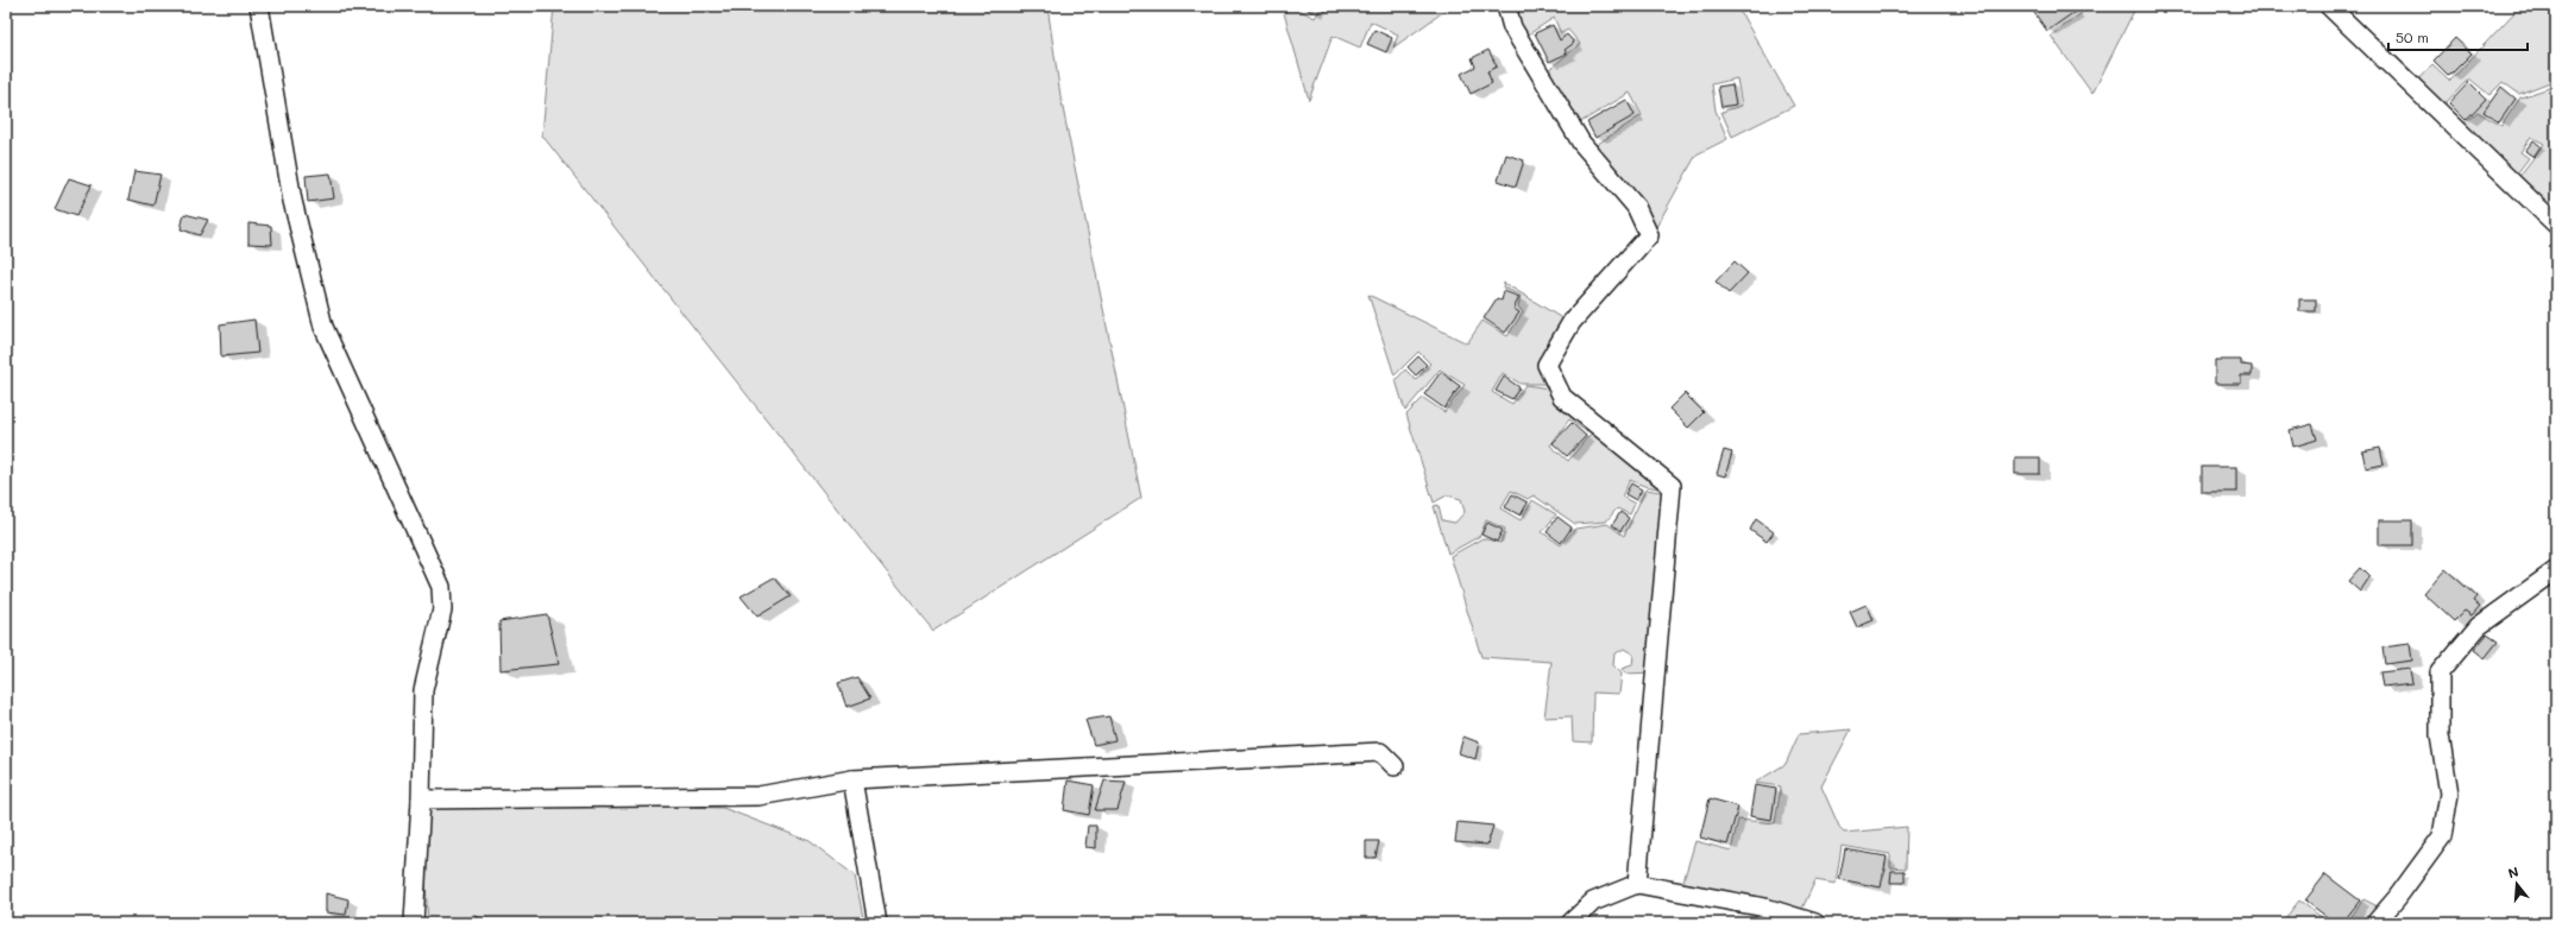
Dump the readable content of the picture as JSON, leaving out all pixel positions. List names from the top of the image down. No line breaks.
{"scale_bar":"50 m","north":"top"}
